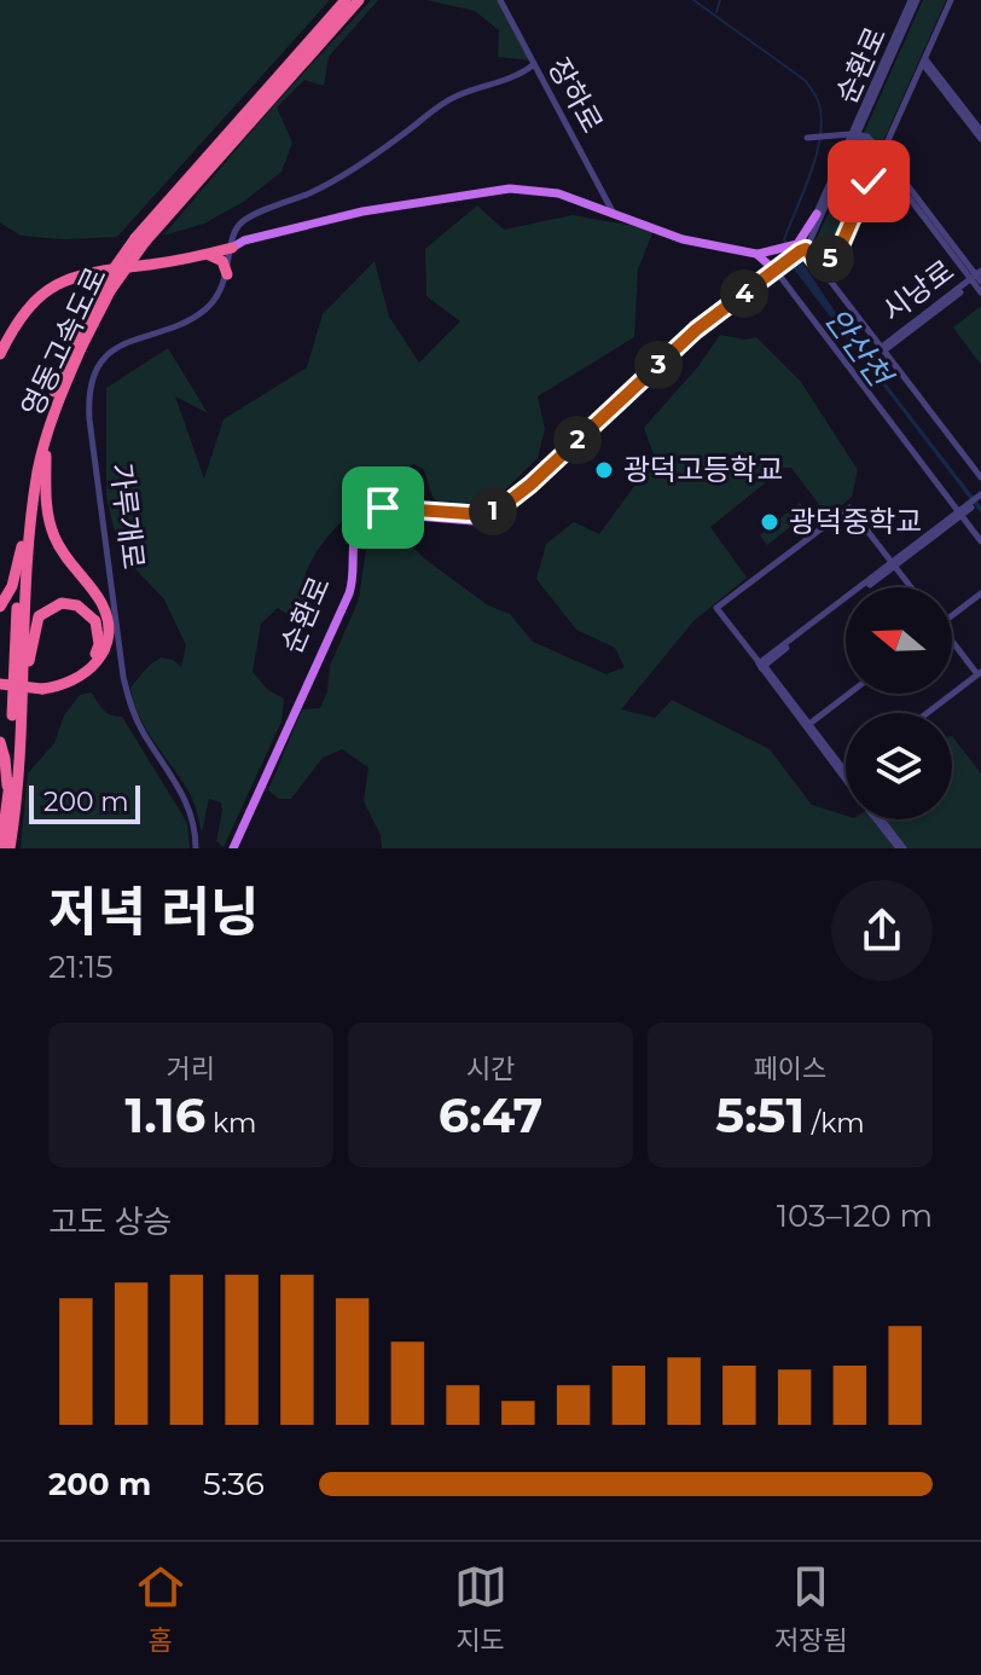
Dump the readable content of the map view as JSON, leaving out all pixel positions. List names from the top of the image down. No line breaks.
{"streets":{"highway":["영동고속도로"],"main road":["순환로"],"street":["장하로","시낭로","가루개로"]},"water":["안산천"],"places":["광덕고등학교","광덕중학교"],"scale_bar":"200 m","north":"left","page":{"pins":["5","4","3","2","1"],"scale":"200 m","heading":["저녁 러닝","21:15"],"stats":[["거리","1.16 km"],["시간","6:47"],["페이스","5:51 /km"]],"chart":["고도 상승","103–120 m"],"list":[{"name":"200 m","note":"5:36"}],"tabs":["홈","지도","저장됨"]}}
